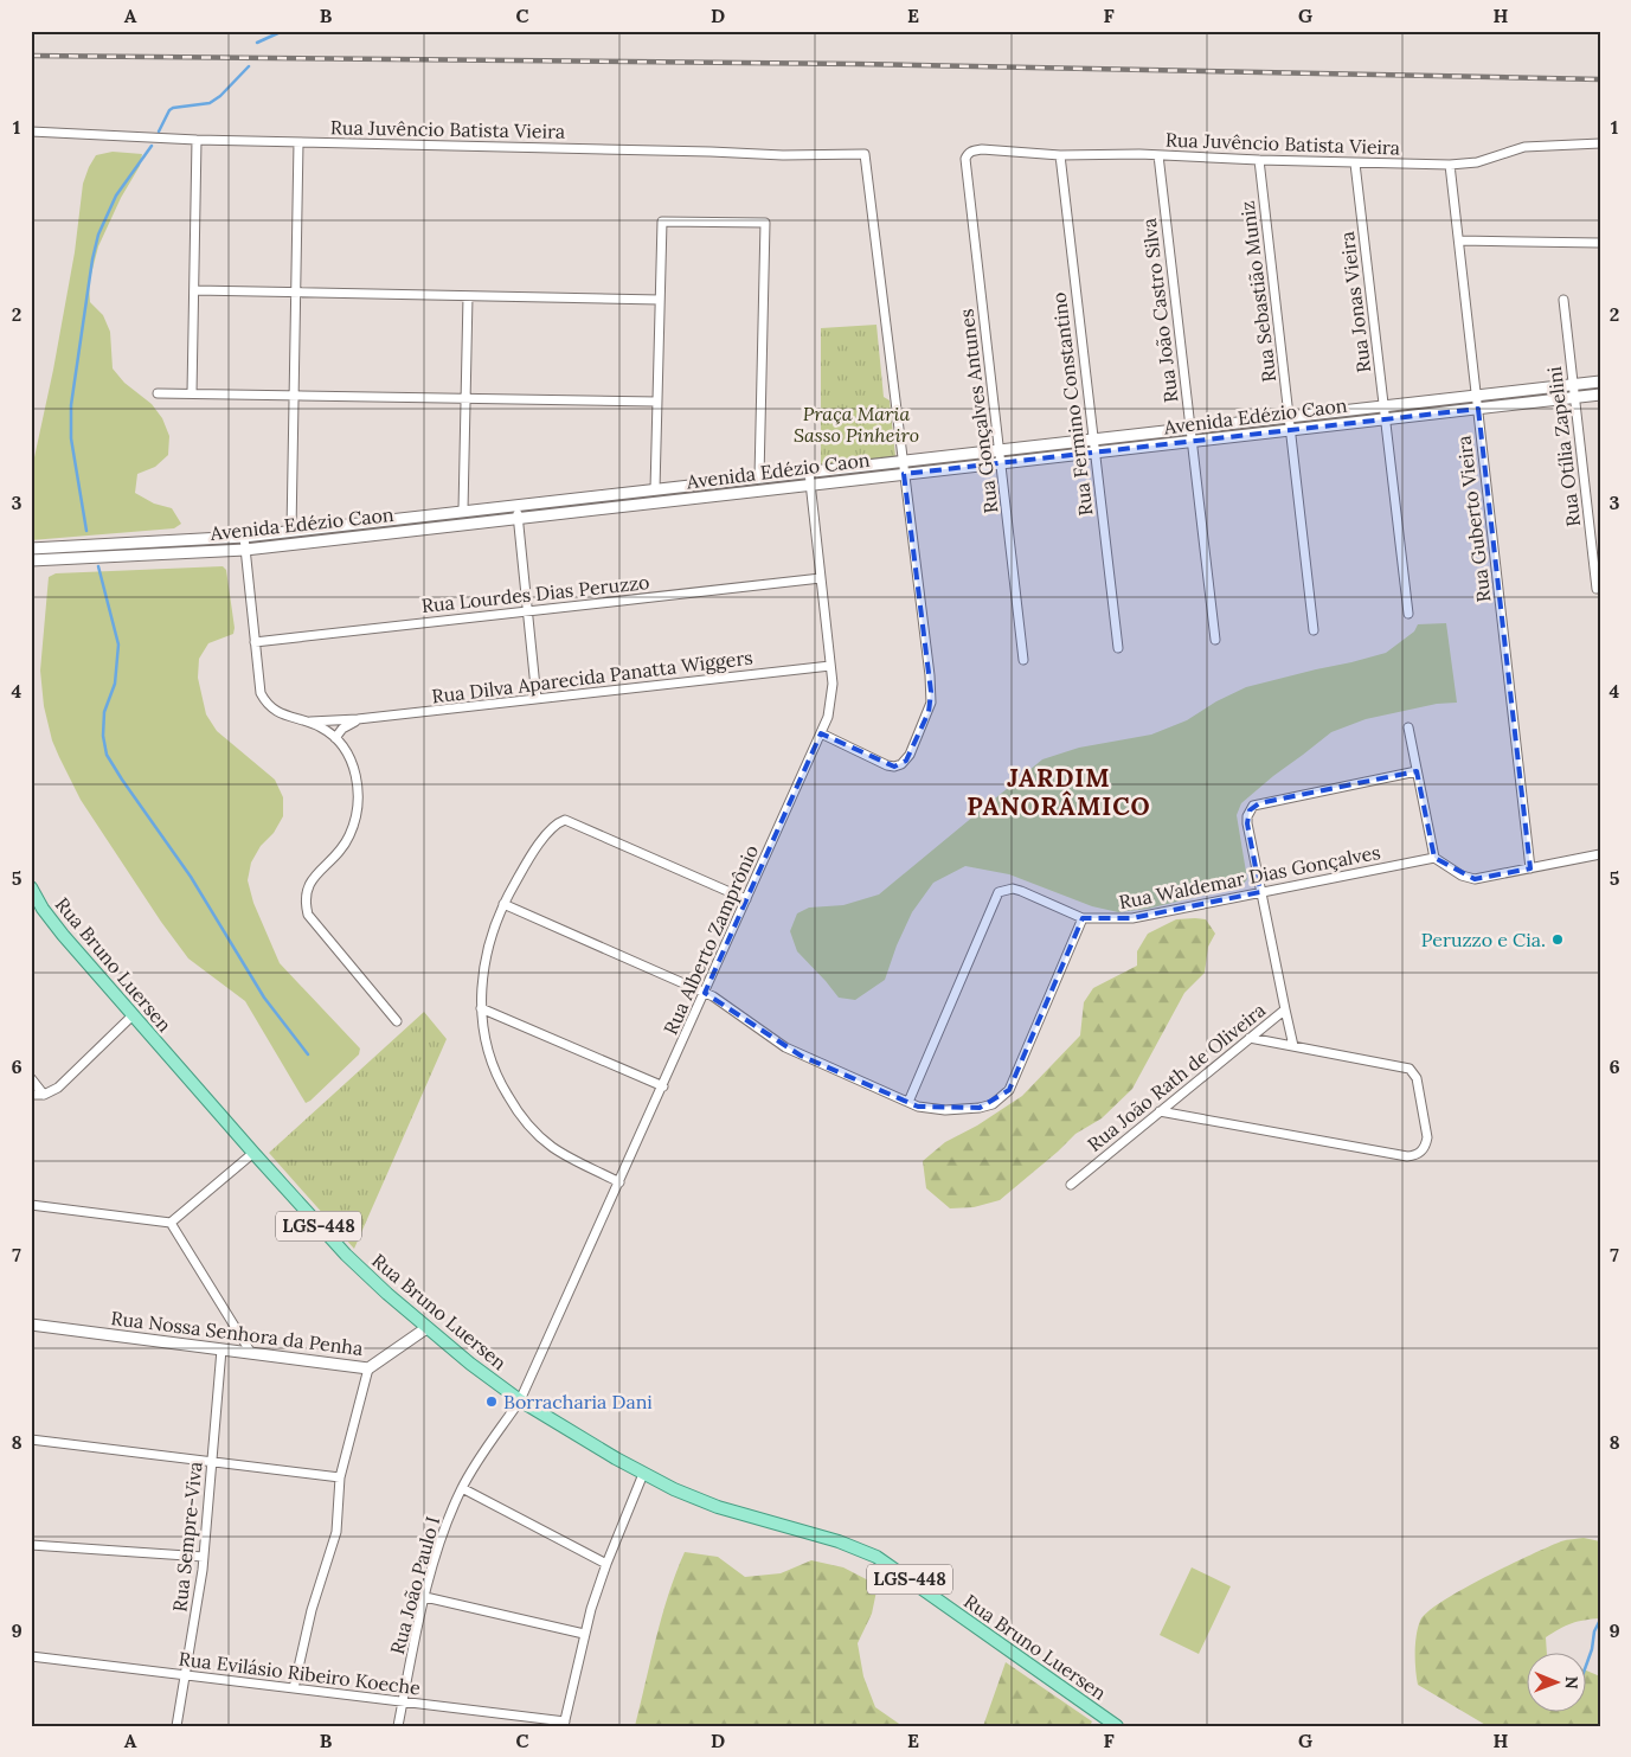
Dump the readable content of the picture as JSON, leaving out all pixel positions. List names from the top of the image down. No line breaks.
{"streets":{"main road":["Avenida Edézio Caon","Rua Bruno Luersen","LGS-448","Rua Nossa Senhora da Penha"],"street":["Rua Juvêncio Batista Vieira","Rua Sebastião Muniz","Rua Jonas Vieira","Rua João Castro Silva","Rua Fermino Constantino","Rua Gonçalves Antunes","Rua Otília Zapelini","Rua Guberto Vieira","Rua Lourdes Dias Peruzzo","Rua Dilva Aparecida Panatta Wiggers","Rua Waldemar Dias Gonçalves","Rua Alberto Zamprônio","Rua João Rath de Oliveira","Rua Sempre-Viva","Rua João Paulo I","Rua Evilásio Ribeiro Koeche"]},"crossings":[["Rua Juvêncio Batista Vieira","Rua Sebastião Muniz"],["Rua Juvêncio Batista Vieira","Rua Jonas Vieira"],["Rua Juvêncio Batista Vieira","Rua João Castro Silva"],["Rua Juvêncio Batista Vieira","Rua Fermino Constantino"],["Rua Juvêncio Batista Vieira","Rua Gonçalves Antunes"],["Rua Juvêncio Batista Vieira","Avenida Edézio Caon"],["Rua Juvêncio Batista Vieira","Rua Guberto Vieira"],["Rua Sebastião Muniz","Avenida Edézio Caon"],["Rua Jonas Vieira","Avenida Edézio Caon"],["Rua João Castro Silva","Avenida Edézio Caon"],["Rua Fermino Constantino","Avenida Edézio Caon"],["Rua Gonçalves Antunes","Avenida Edézio Caon"],["Avenida Edézio Caon","Rua Otília Zapelini"],["Avenida Edézio Caon","Rua Guberto Vieira"],["Avenida Edézio Caon","Rua Alberto Zamprônio"],["Rua Lourdes Dias Peruzzo","Rua Alberto Zamprônio"],["Rua Dilva Aparecida Panatta Wiggers","Rua Alberto Zamprônio"],["Rua Waldemar Dias Gonçalves","Rua João Rath de Oliveira"],["Rua Alberto Zamprônio","Rua Bruno Luersen"],["Rua Alberto Zamprônio","Rua João Paulo I"],["Rua Bruno Luersen","Rua Nossa Senhora da Penha"],["Rua Bruno Luersen","Rua João Paulo I"],["Rua Nossa Senhora da Penha","Rua Sempre-Viva"],["Rua Sempre-Viva","Rua Evilásio Ribeiro Koeche"],["Rua João Paulo I","Rua Evilásio Ribeiro Koeche"]],"districts":["JARDIM PANORÂMICO"],"parks":["Praça Maria Sasso Pinheiro"],"places":["Peruzzo e Cia.","Borracharia Dani"],"north":"right","grid":{"columns":["A","B","C","D","E","F","G","H"],"rows":["1","2","3","4","5","6","7","8","9"]}}
